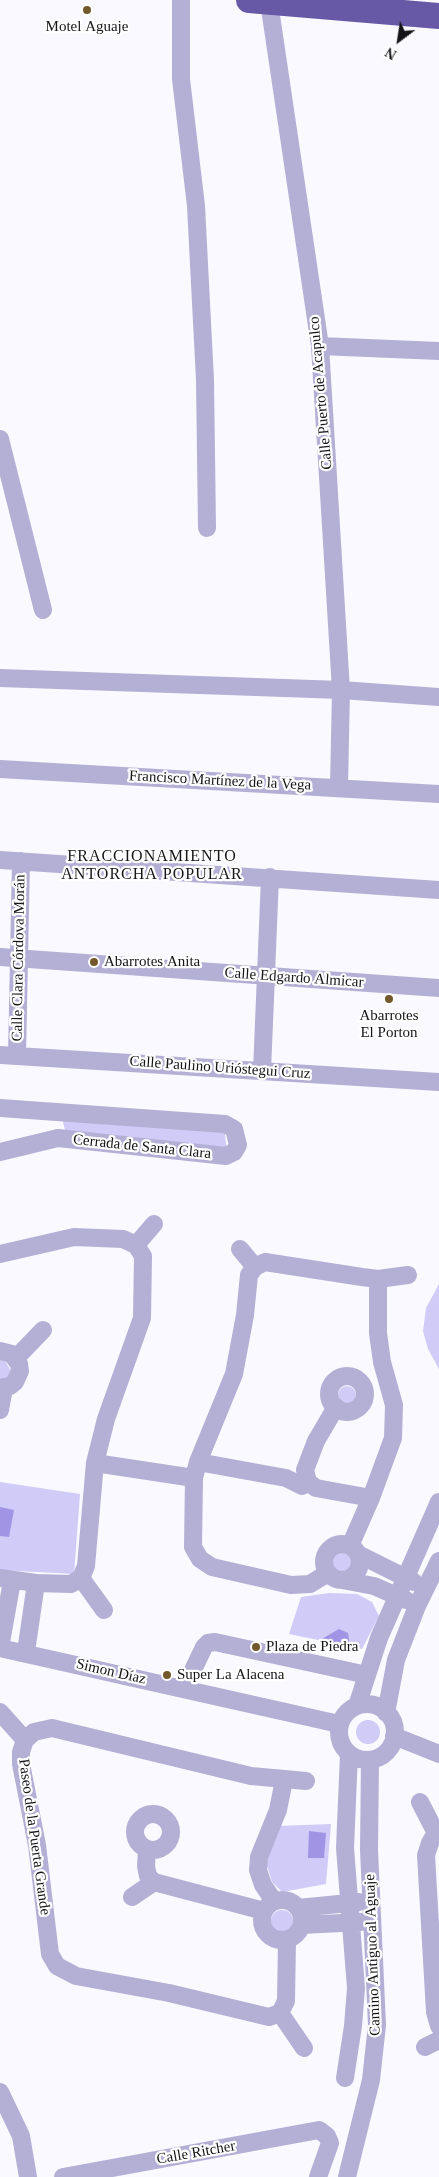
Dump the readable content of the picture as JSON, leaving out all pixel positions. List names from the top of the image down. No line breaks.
{"streets":{"street":["Calle Puerto de Acapulco","Francisco Martínez de la Vega","Calle Clara Córdova Morán","Calle Edgardo Almicar","Calle Paulino Urióstegui Cruz","Cerrada de Santa Clara","Simon Díaz","Paseo de la Puerta Grande","Camino Antiguo al Aguaje","Calle Ritcher"]},"crossings":[["Calle Puerto de Acapulco","Francisco Martínez de la Vega"],["Calle Clara Córdova Morán","Calle Edgardo Almicar"],["Calle Clara Córdova Morán","Calle Paulino Urióstegui Cruz"],["Simon Díaz","Camino Antiguo al Aguaje"]],"districts":["FRACCIONAMIENTO ANTORCHA POPULAR"],"places":["Motel Aguaje","Abarrotes Anita","Abarrotes El Porton","Plaza de Piedra","Super La Alacena"],"north":"bottom left"}
